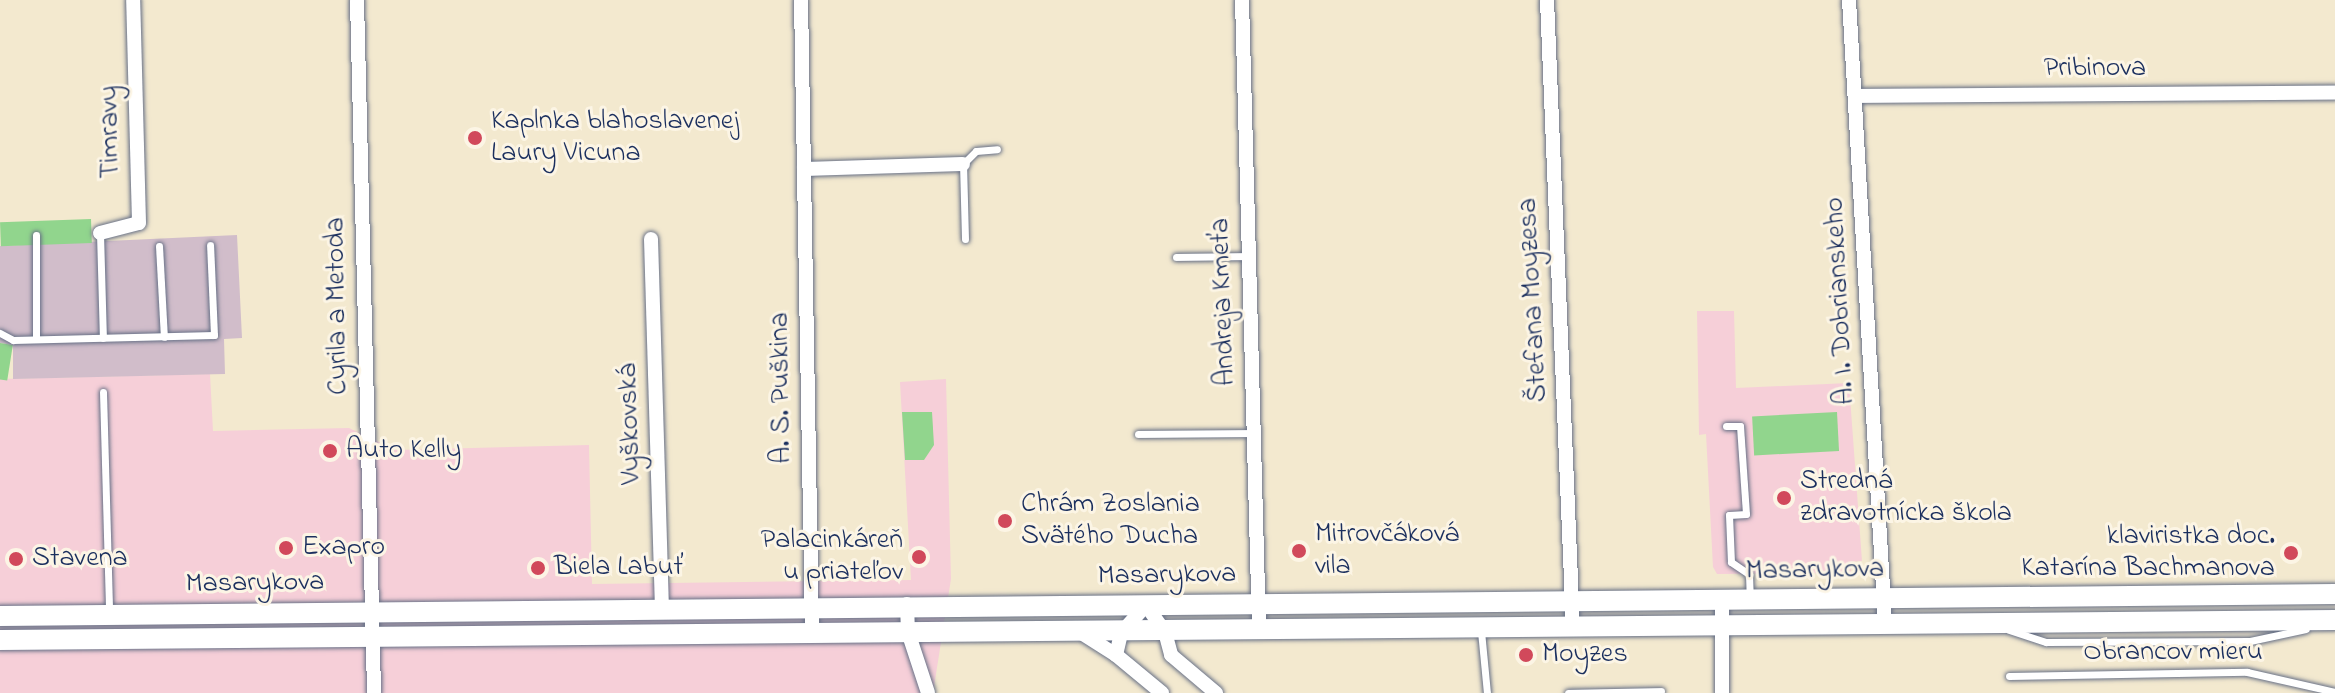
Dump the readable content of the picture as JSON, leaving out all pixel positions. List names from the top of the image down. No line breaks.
{"streets":{"main road":["Masarykova"],"street":["Pribinova","Timravy","Štefana Moyzesa","A. I. Dobrianskeho","Andreja Kmeťa","Cyrila a Metoda","A. S. Puškina","Vyškovská"],"lane":["Obrancov mieru"]},"crossings":[["Pribinova","A. I. Dobrianskeho"],["Štefana Moyzesa","Masarykova"],["A. I. Dobrianskeho","Masarykova"],["Andreja Kmeťa","Masarykova"],["Cyrila a Metoda","Masarykova"],["A. S. Puškina","Masarykova"],["Vyškovská","Masarykova"]],"places":["Kaplnka blahoslavenej Laury Vicuna","Auto Kelly","Stredná zdravotnícka škola","Chrám Zoslania Svätého Ducha","Exapro","Mitrovčáková vila","klaviristka doc. Katarína Bachmanova","Palacinkáreň u priateľov","Stavena","Biela Labuť","Moyzes"]}
